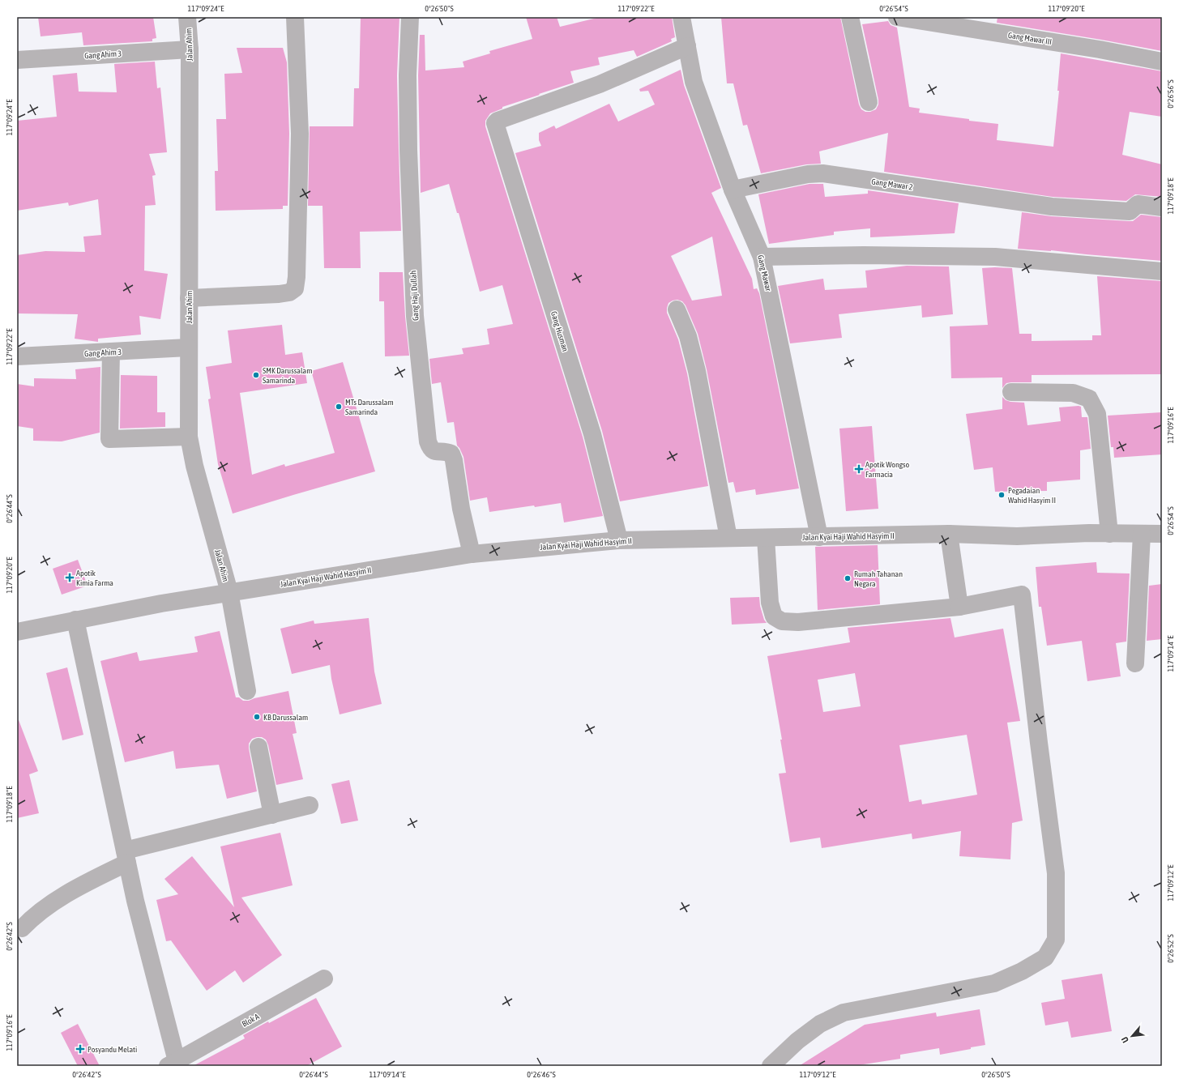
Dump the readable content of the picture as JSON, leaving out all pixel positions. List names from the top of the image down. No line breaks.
{"streets":{"street":["Gang Mawar III","Jalan Ahim","Gang Ahim 3","Gang Mawar 2","Gang Mawar","Gang Haji Dullah","Gang Husman","Jalan Kyai Haji Wahid Hasyim II","Blok A"]},"crossings":[["Jalan Ahim","Gang Ahim 3"],["Jalan Ahim","Jalan Kyai Haji Wahid Hasyim II"],["Gang Mawar 2","Gang Mawar"],["Gang Mawar","Gang Husman"],["Gang Mawar","Jalan Kyai Haji Wahid Hasyim II"],["Gang Haji Dullah","Jalan Kyai Haji Wahid Hasyim II"],["Gang Husman","Jalan Kyai Haji Wahid Hasyim II"]],"places":{"other":["SMK Darussalam Samarinda","MTs Darussalam Samarinda","Pegadaian Wahid Hasyim II","Rumah Tahanan Negara","KB Darussalam"],"health":["Apotik Wongso Farmacia","Apotik Kimia Farma","Posyandu Melati"]},"north":"bottom left","coordinates":["117°09'24\"E","0°26'50\"S","117°09'22\"E","0°26'54\"S","117°09'20\"E","0°26'56\"S","117°09'18\"E","117°09'16\"E","0°26'44\"S","117°09'14\"E","117°09'12\"E","0°26'42\"S","0°26'52\"S","0°26'46\"S"]}
